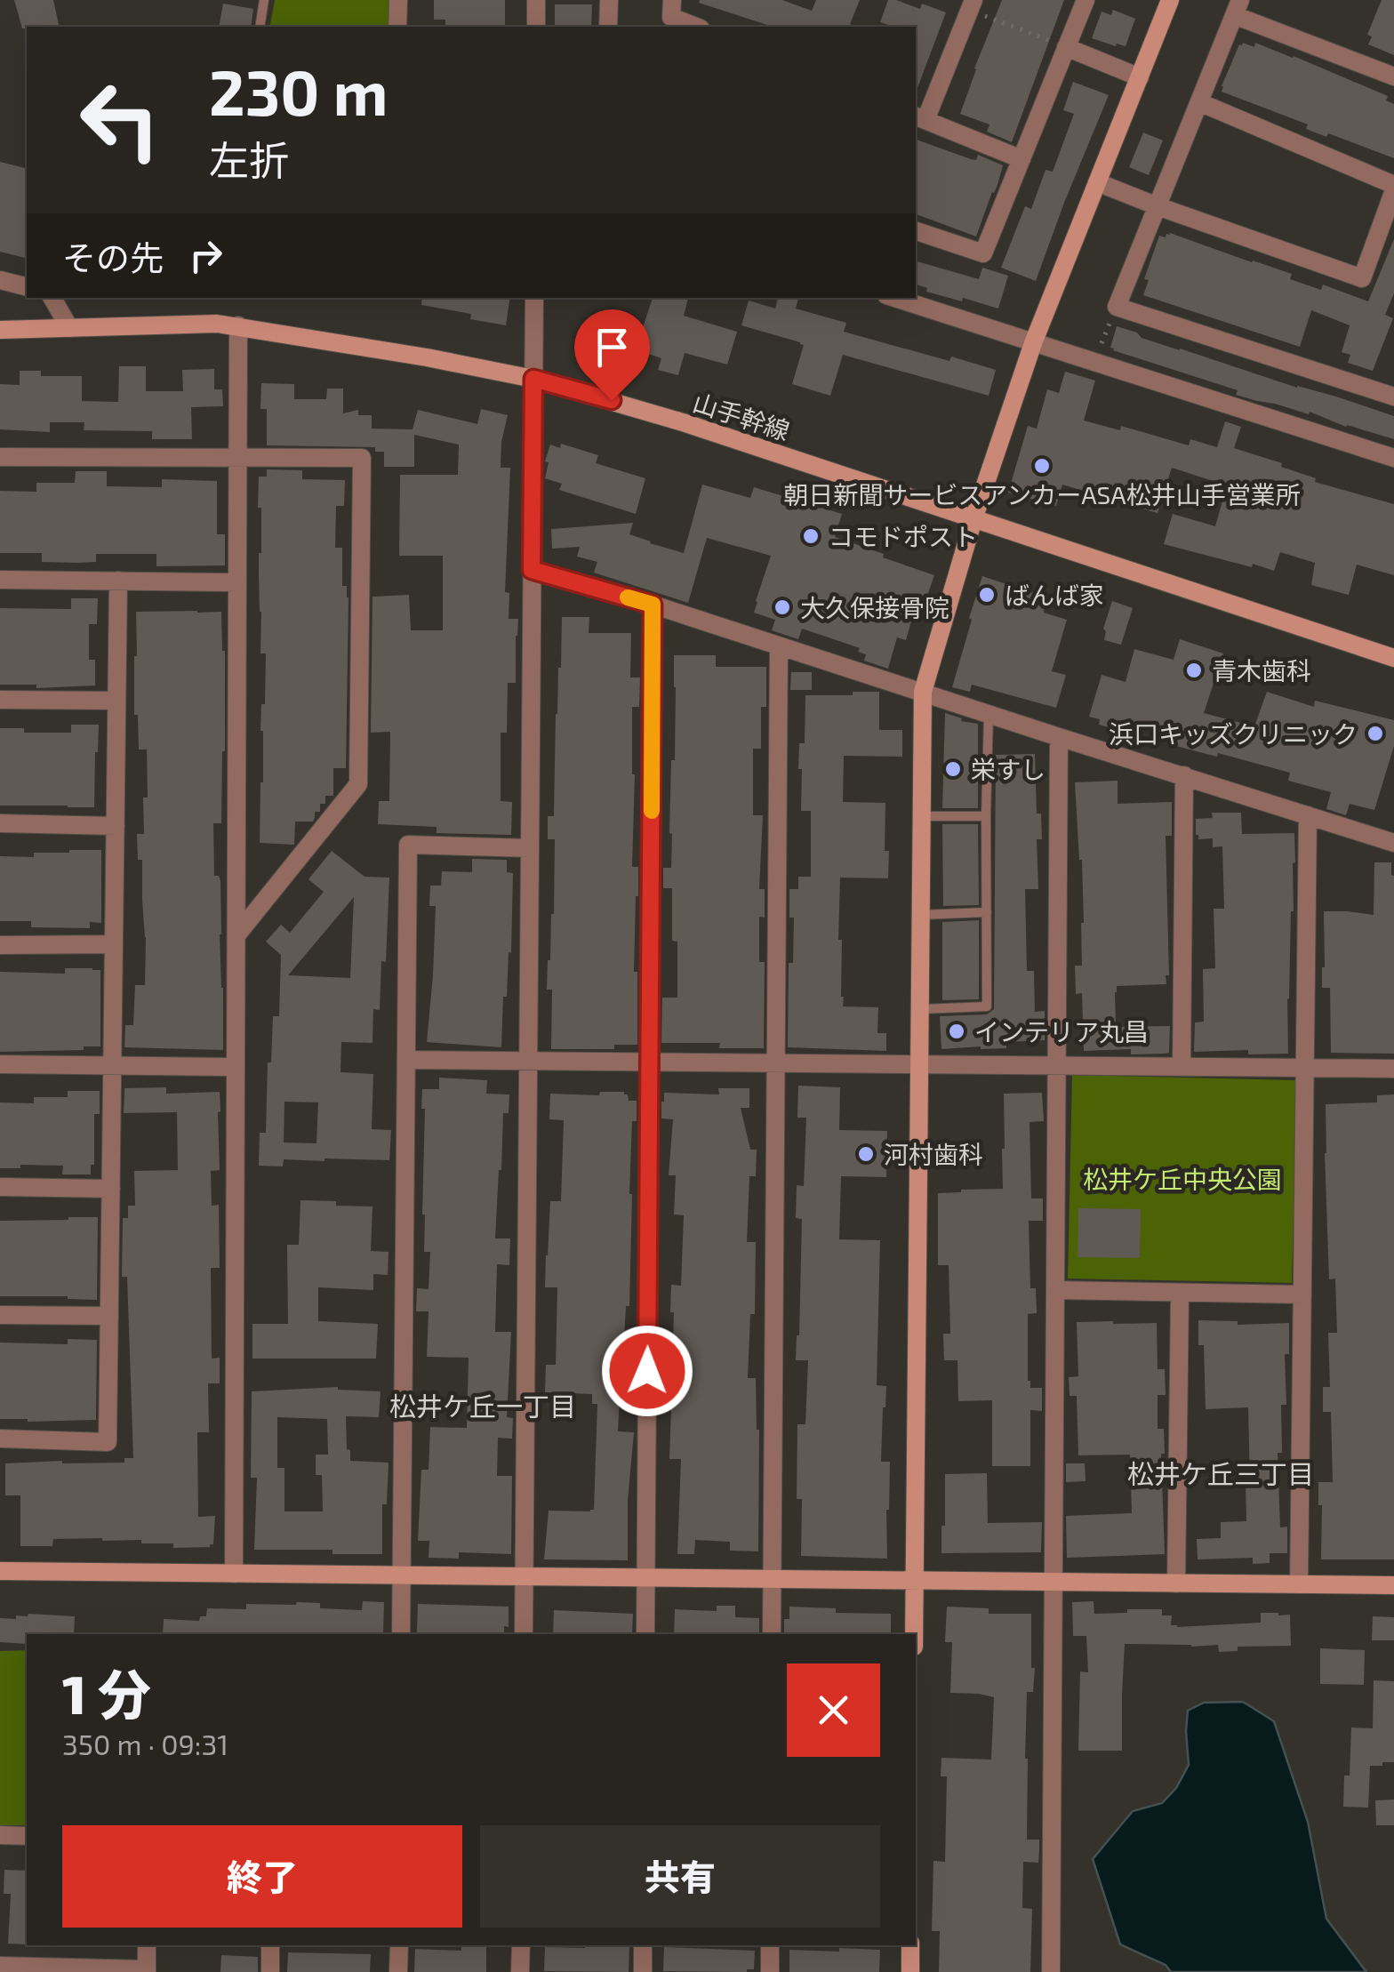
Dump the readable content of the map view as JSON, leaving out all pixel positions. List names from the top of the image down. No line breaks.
{"streets":{"street":["山手幹線"]},"districts":["松井ケ丘一丁目","松井ケ丘三丁目"],"parks":["松井ケ丘中央公園"],"places":["朝日新聞サービスアンカーASA松井山手営業所","コモドポスト","ばんば家","大久保接骨院","青木歯科","浜口キッズクリニック","栄すし","インテリア丸昌","河村歯科"],"page":{"turn":["230 m","左折"],"then":"その先","heading":["1 分","350 m · 09:31"],"buttons":["終了","共有"]}}
